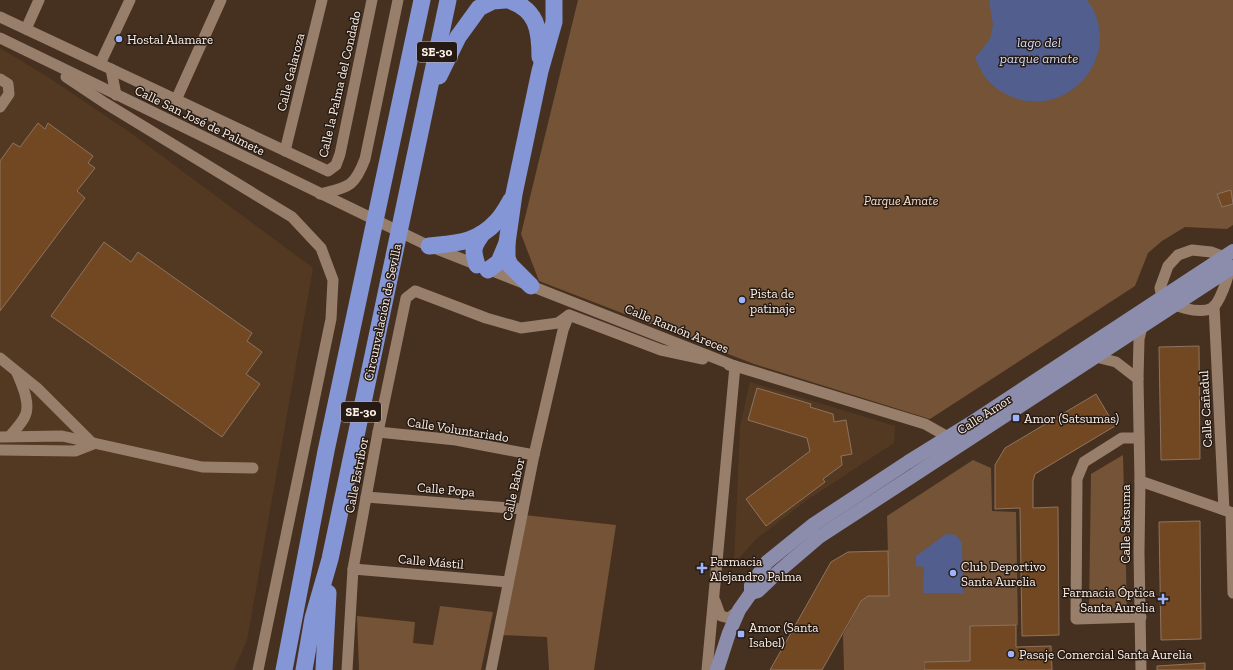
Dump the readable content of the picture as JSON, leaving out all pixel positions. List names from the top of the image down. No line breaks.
{"streets":{"highway":["SE-30","Circunvalación de Sevilla"],"main road":["Calle Amor"],"street":["Calle Galaroza","Calle la Palma del Condado","Calle San José de Palmete","Calle Ramón Areces","Calle Cañadul","Calle Voluntariado","Calle Estribor","Calle Popa","Calle Babor","Calle Satsuma","Calle Mástil"]},"crossings":[["Calle Galaroza","Calle San José de Palmete"],["Calle la Palma del Condado","Calle San José de Palmete"],["Calle San José de Palmete","Calle Ramón Areces"],["Calle Ramón Areces","Calle Amor"],["Calle Amor","Calle Satsuma"],["Calle Voluntariado","Calle Estribor"],["Calle Voluntariado","Calle Babor"],["Calle Estribor","Calle Popa"],["Calle Estribor","Calle Babor"],["Calle Estribor","Calle Mástil"],["Calle Popa","Calle Babor"],["Calle Babor","Calle Mástil"]],"water":["lago del parque amate"],"parks":["Parque Amate"],"places":{"other":["Hostal Alamare","Pista de patinaje","Club Deportivo Santa Aurelia","Pasaje Comercial Santa Aurelia"],"transit":["Amor (Satsumas)","Amor (Santa Isabel)"],"health":["Farmacia Alejandro Palma","Farmacia Óptica Santa Aurelia"]}}
